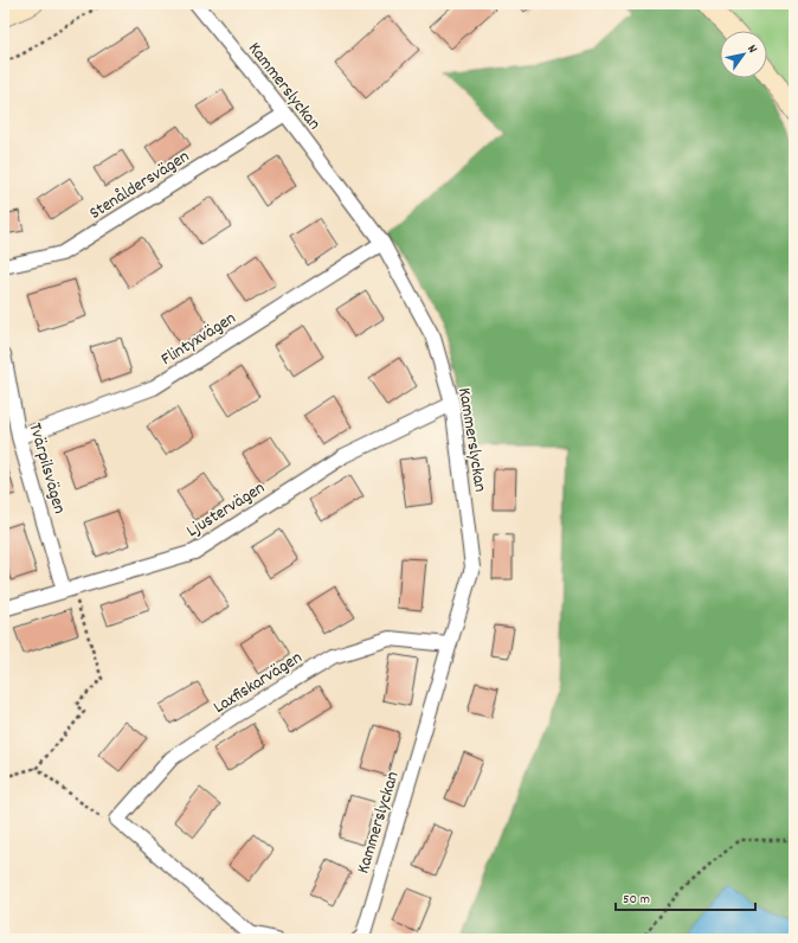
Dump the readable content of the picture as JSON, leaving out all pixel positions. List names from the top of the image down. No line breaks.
{"streets":{"street":["Kammerslyckan","Stenåldersvägen","Flintyxvägen","Tvärpilsvägen","Ljustervägen","Laxfiskarvägen"]},"crossings":[["Kammerslyckan","Stenåldersvägen"],["Kammerslyckan","Flintyxvägen"],["Kammerslyckan","Ljustervägen"],["Kammerslyckan","Laxfiskarvägen"],["Flintyxvägen","Tvärpilsvägen"],["Tvärpilsvägen","Ljustervägen"]],"scale_bar":"50 m","north":"top right"}
